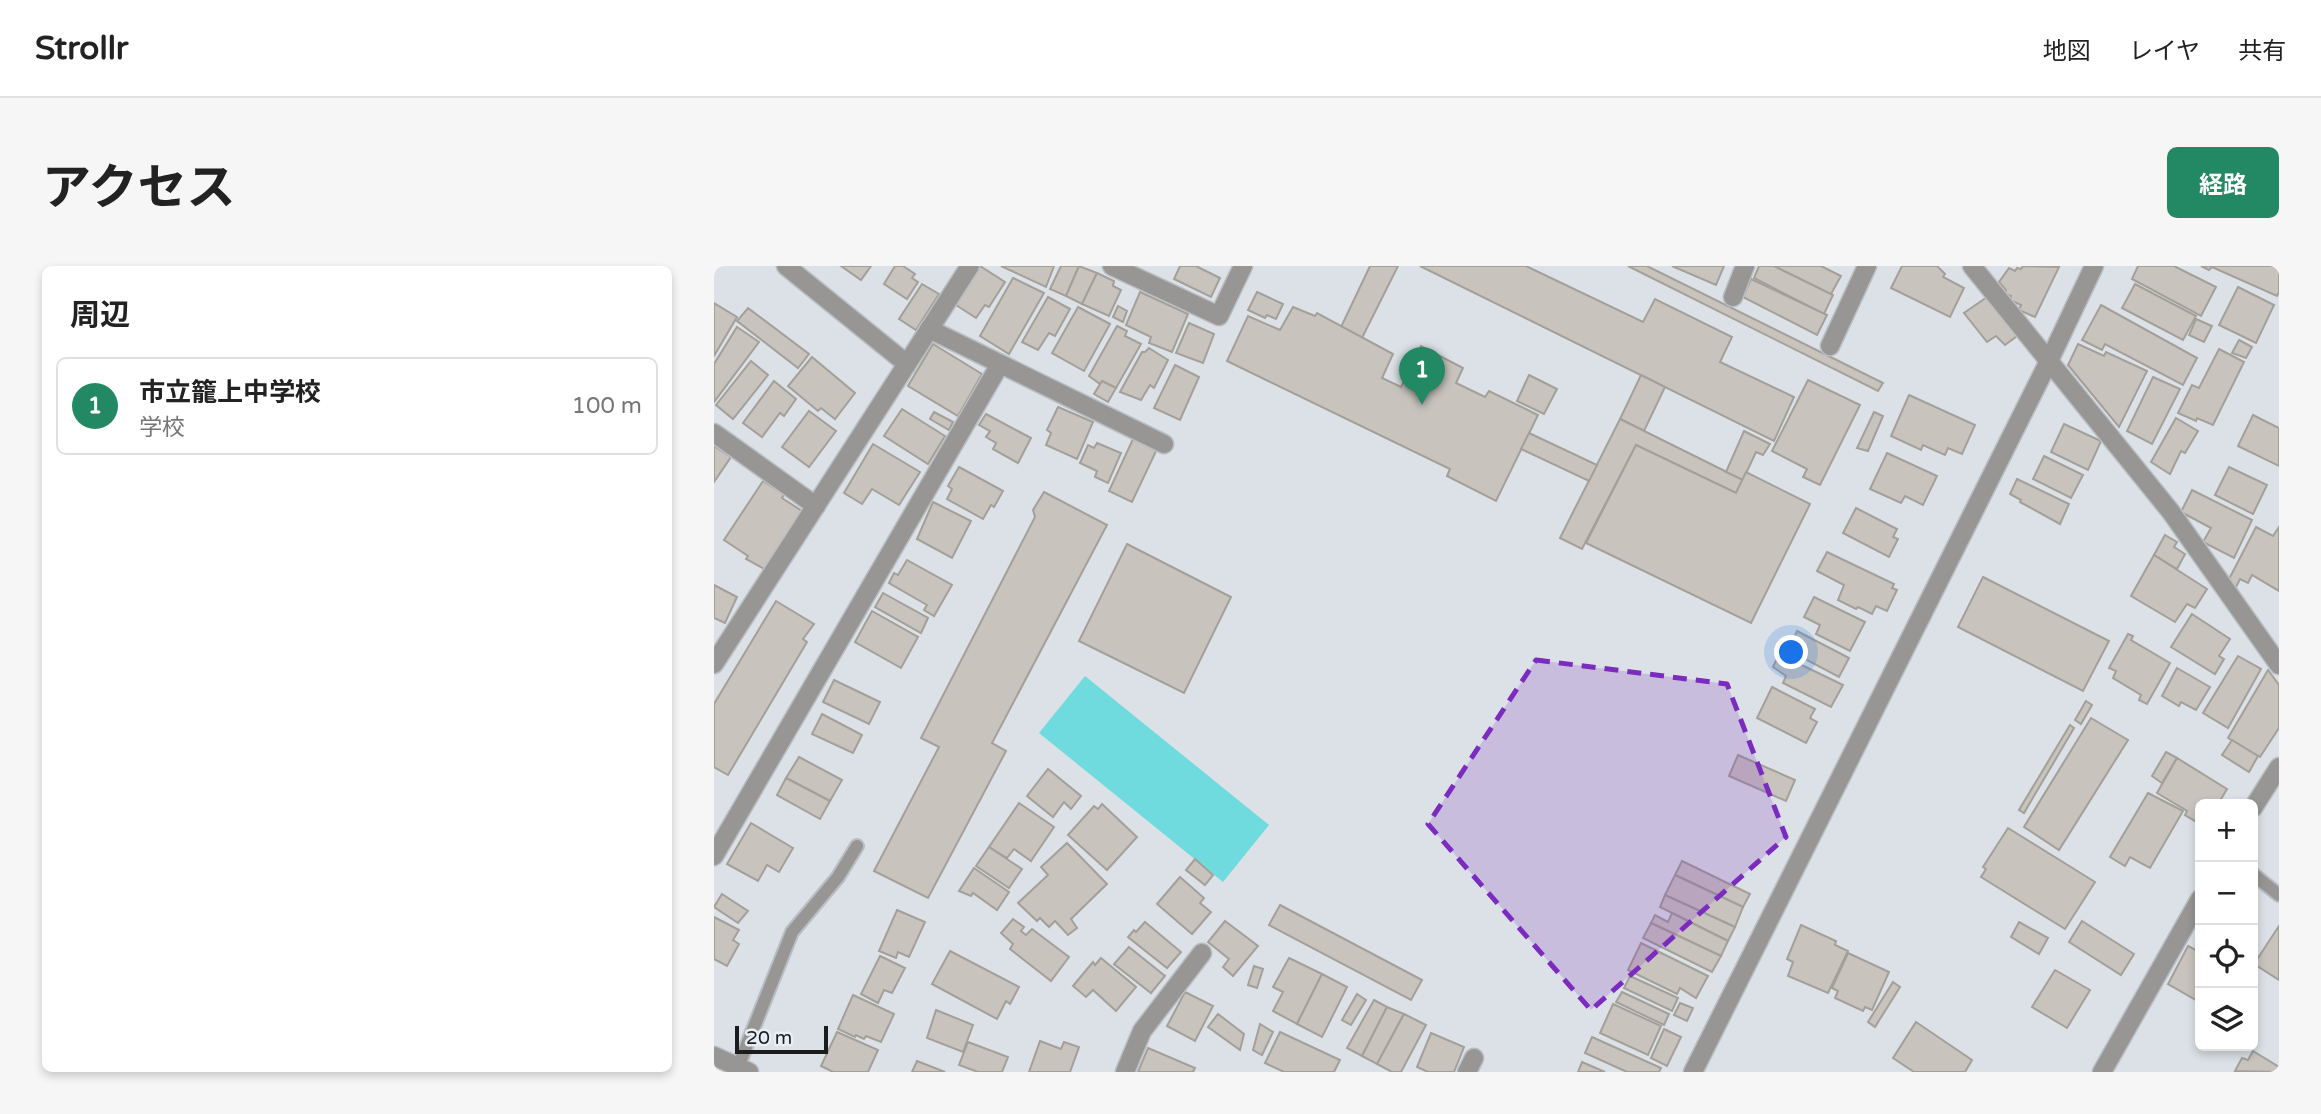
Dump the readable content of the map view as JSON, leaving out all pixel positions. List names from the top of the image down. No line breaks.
{"scale_bar":"20 m","page":{"header":"Strollr","nav":["地図","レイヤ","共有"],"title":"アクセス","buttons":"経路","heading":"周辺","pins":"1","list":[{"mark":"1","name":"市立籠上中学校","note":"学校","value":"100 m"}],"map_buttons":["+","−"],"scale":"20 m"}}
